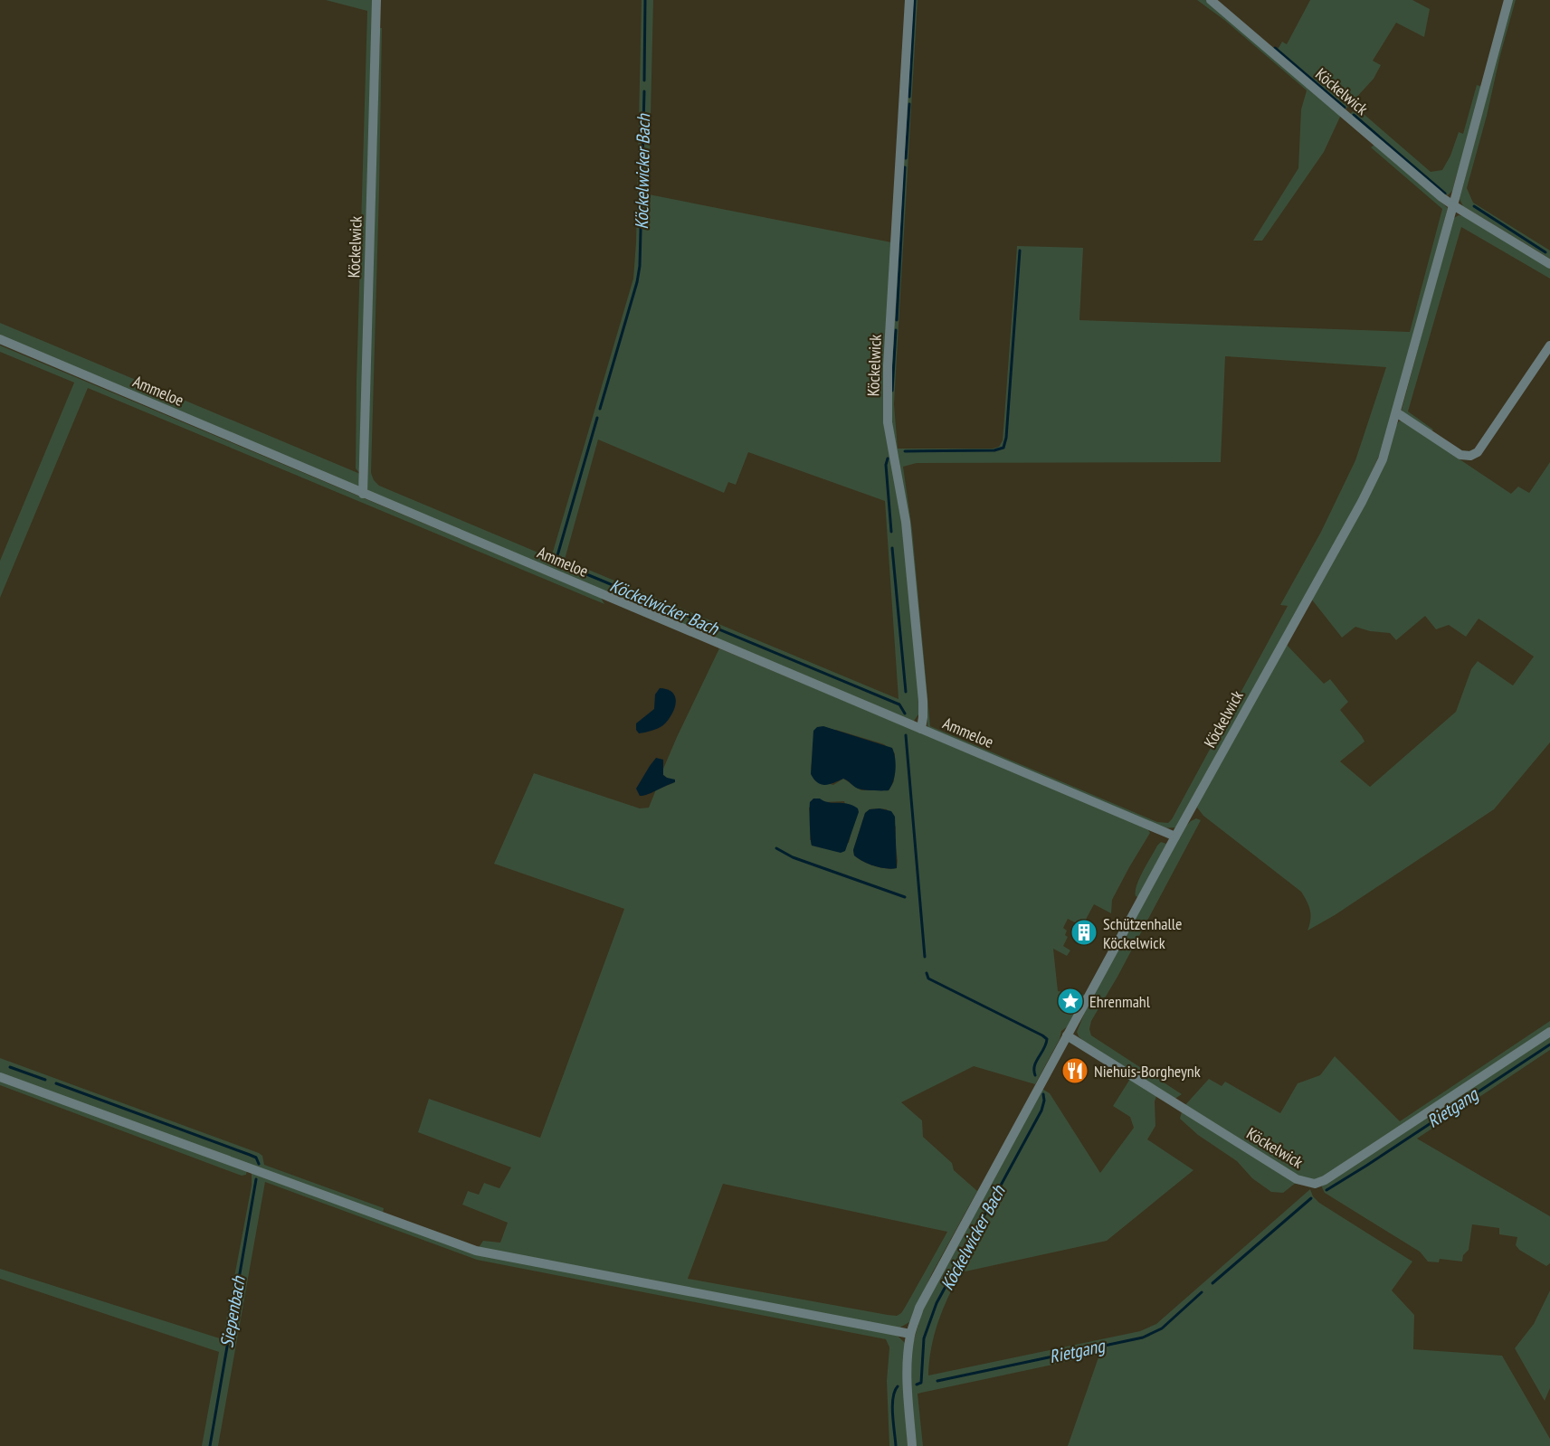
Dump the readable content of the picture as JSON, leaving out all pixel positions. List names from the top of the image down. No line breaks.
{"streets":{"street":["Köckelwick","Ammeloe"]},"crossings":[["Köckelwick","Ammeloe"]],"water":["Köckelwicker Bach","Rietgang","Siepenbach"],"places":{"building":["Schützenhalle Köckelwick"],"place":["Ehrenmahl"],"restaurant":["Niehuis-Borgheynk"]}}
